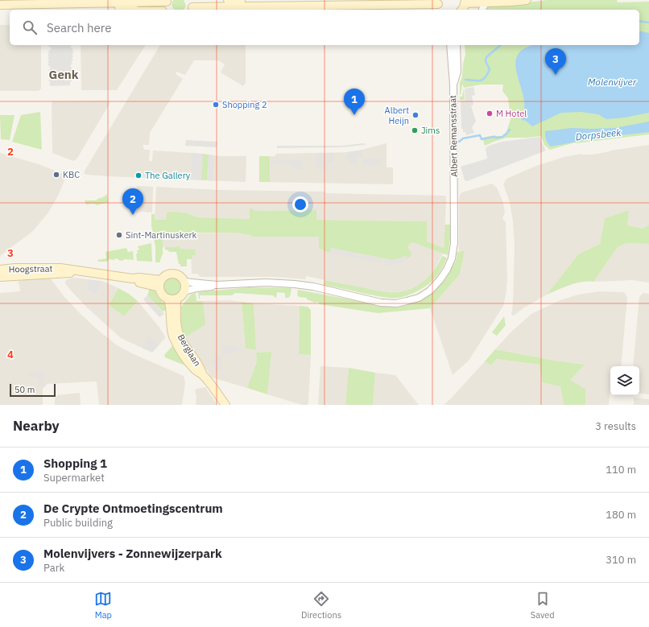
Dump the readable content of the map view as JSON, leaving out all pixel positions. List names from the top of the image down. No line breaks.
{"streets":{"main road":["Hoogstraat","Berglaan"],"street":["Albert Remansstraat"]},"districts":["Genk"],"water":["Molenvijver","Dorpsbeek"],"places":["Shopping 2","M Hotel","Albert Heijn","Jims","KBC","The Gallery","Sint-Martinuskerk"],"scale_bar":"50 m","page":{"search":"Search here","pins":["3","1","2"],"scale":"50 m","heading":["Nearby","3 results"],"list":[{"mark":"1","name":"Shopping 1","note":"Supermarket","value":"110 m"},{"mark":"2","name":"De Crypte Ontmoetingscentrum","note":"Public building","value":"180 m"},{"mark":"3","name":"Molenvijvers - Zonnewijzerpark","note":"Park","value":"310 m"}],"nav":["Map","Directions","Saved"]},"grid":{"rows":["2","3","4"]}}
